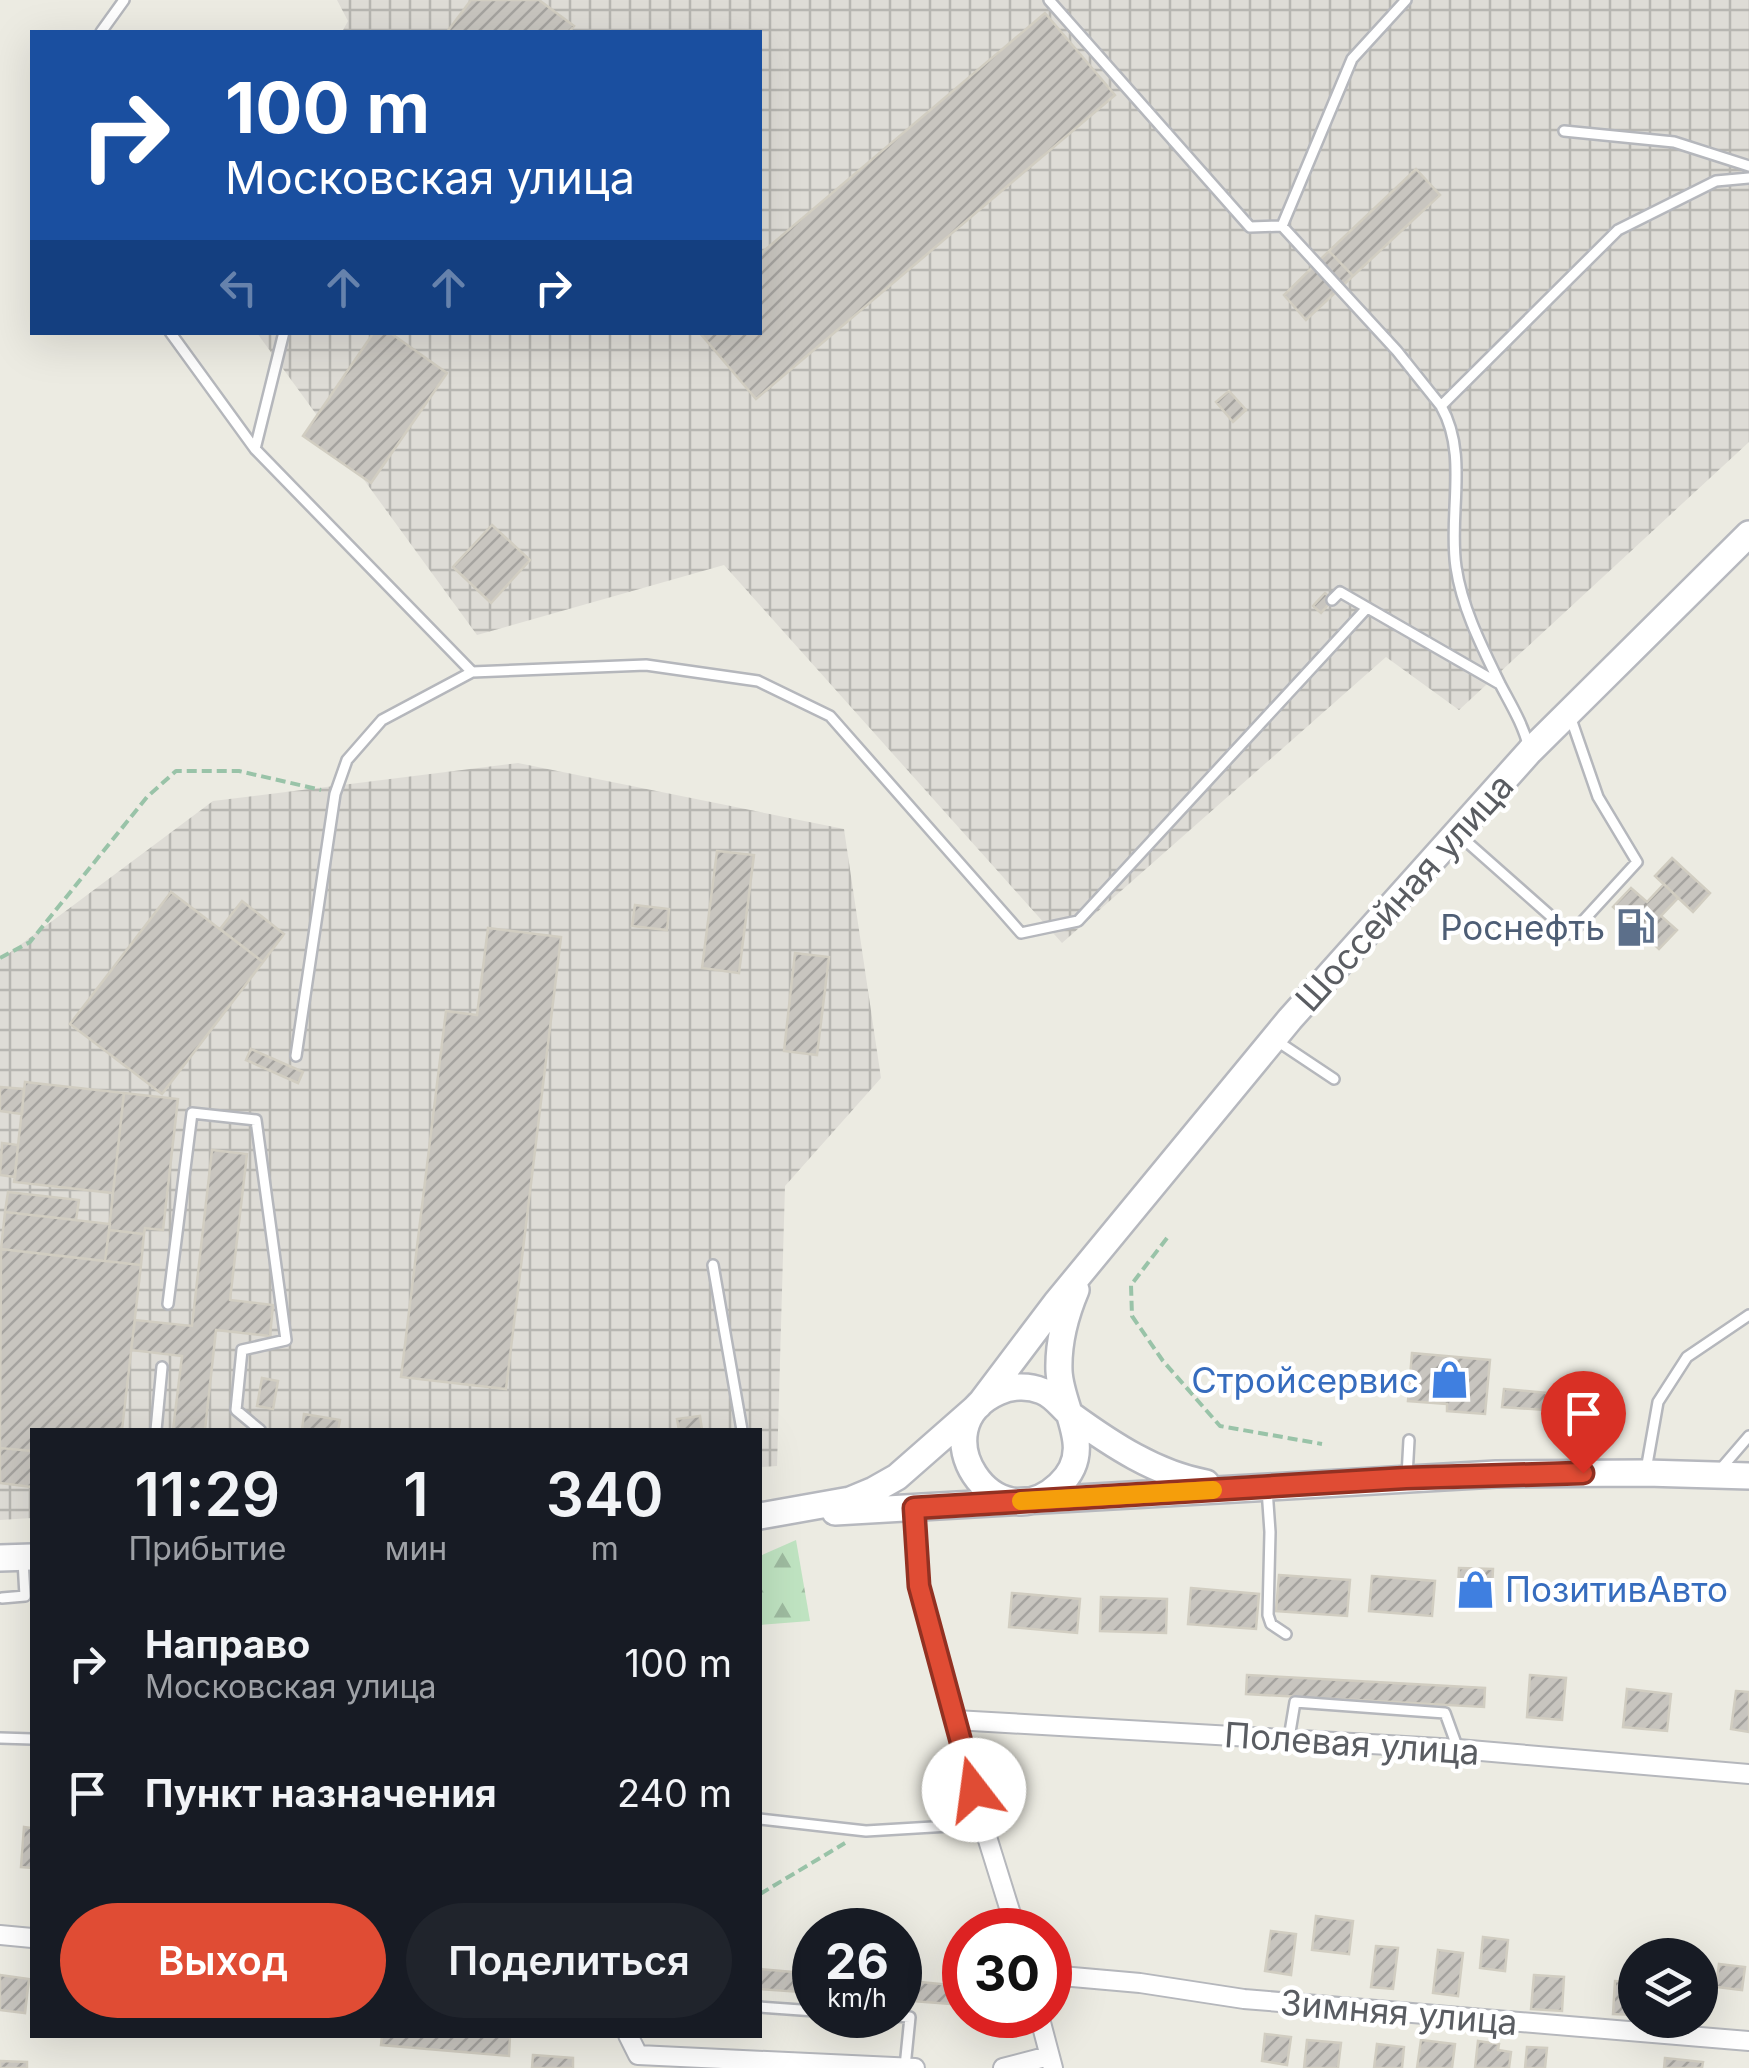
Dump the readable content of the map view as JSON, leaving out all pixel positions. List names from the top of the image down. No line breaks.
{"streets":{"main road":["Шоссейная улица"],"street":["Полевая улица","Зимняя улица"]},"places":{"fuel station":["Роснефть"],"shop":["Стройсервис","ПозитивАвто"]},"page":{"turn":["100 m","Московская улица"],"eta":["11:29","Прибытие","1","мин","340","m"],"list":[{"name":"Направо","note":"Московская улица","value":"100 m"},{"name":"Пункт назначения","value":"240 m"}],"buttons":["Выход","Поделиться"],"speed":"26 km/h","limit":"30"}}
